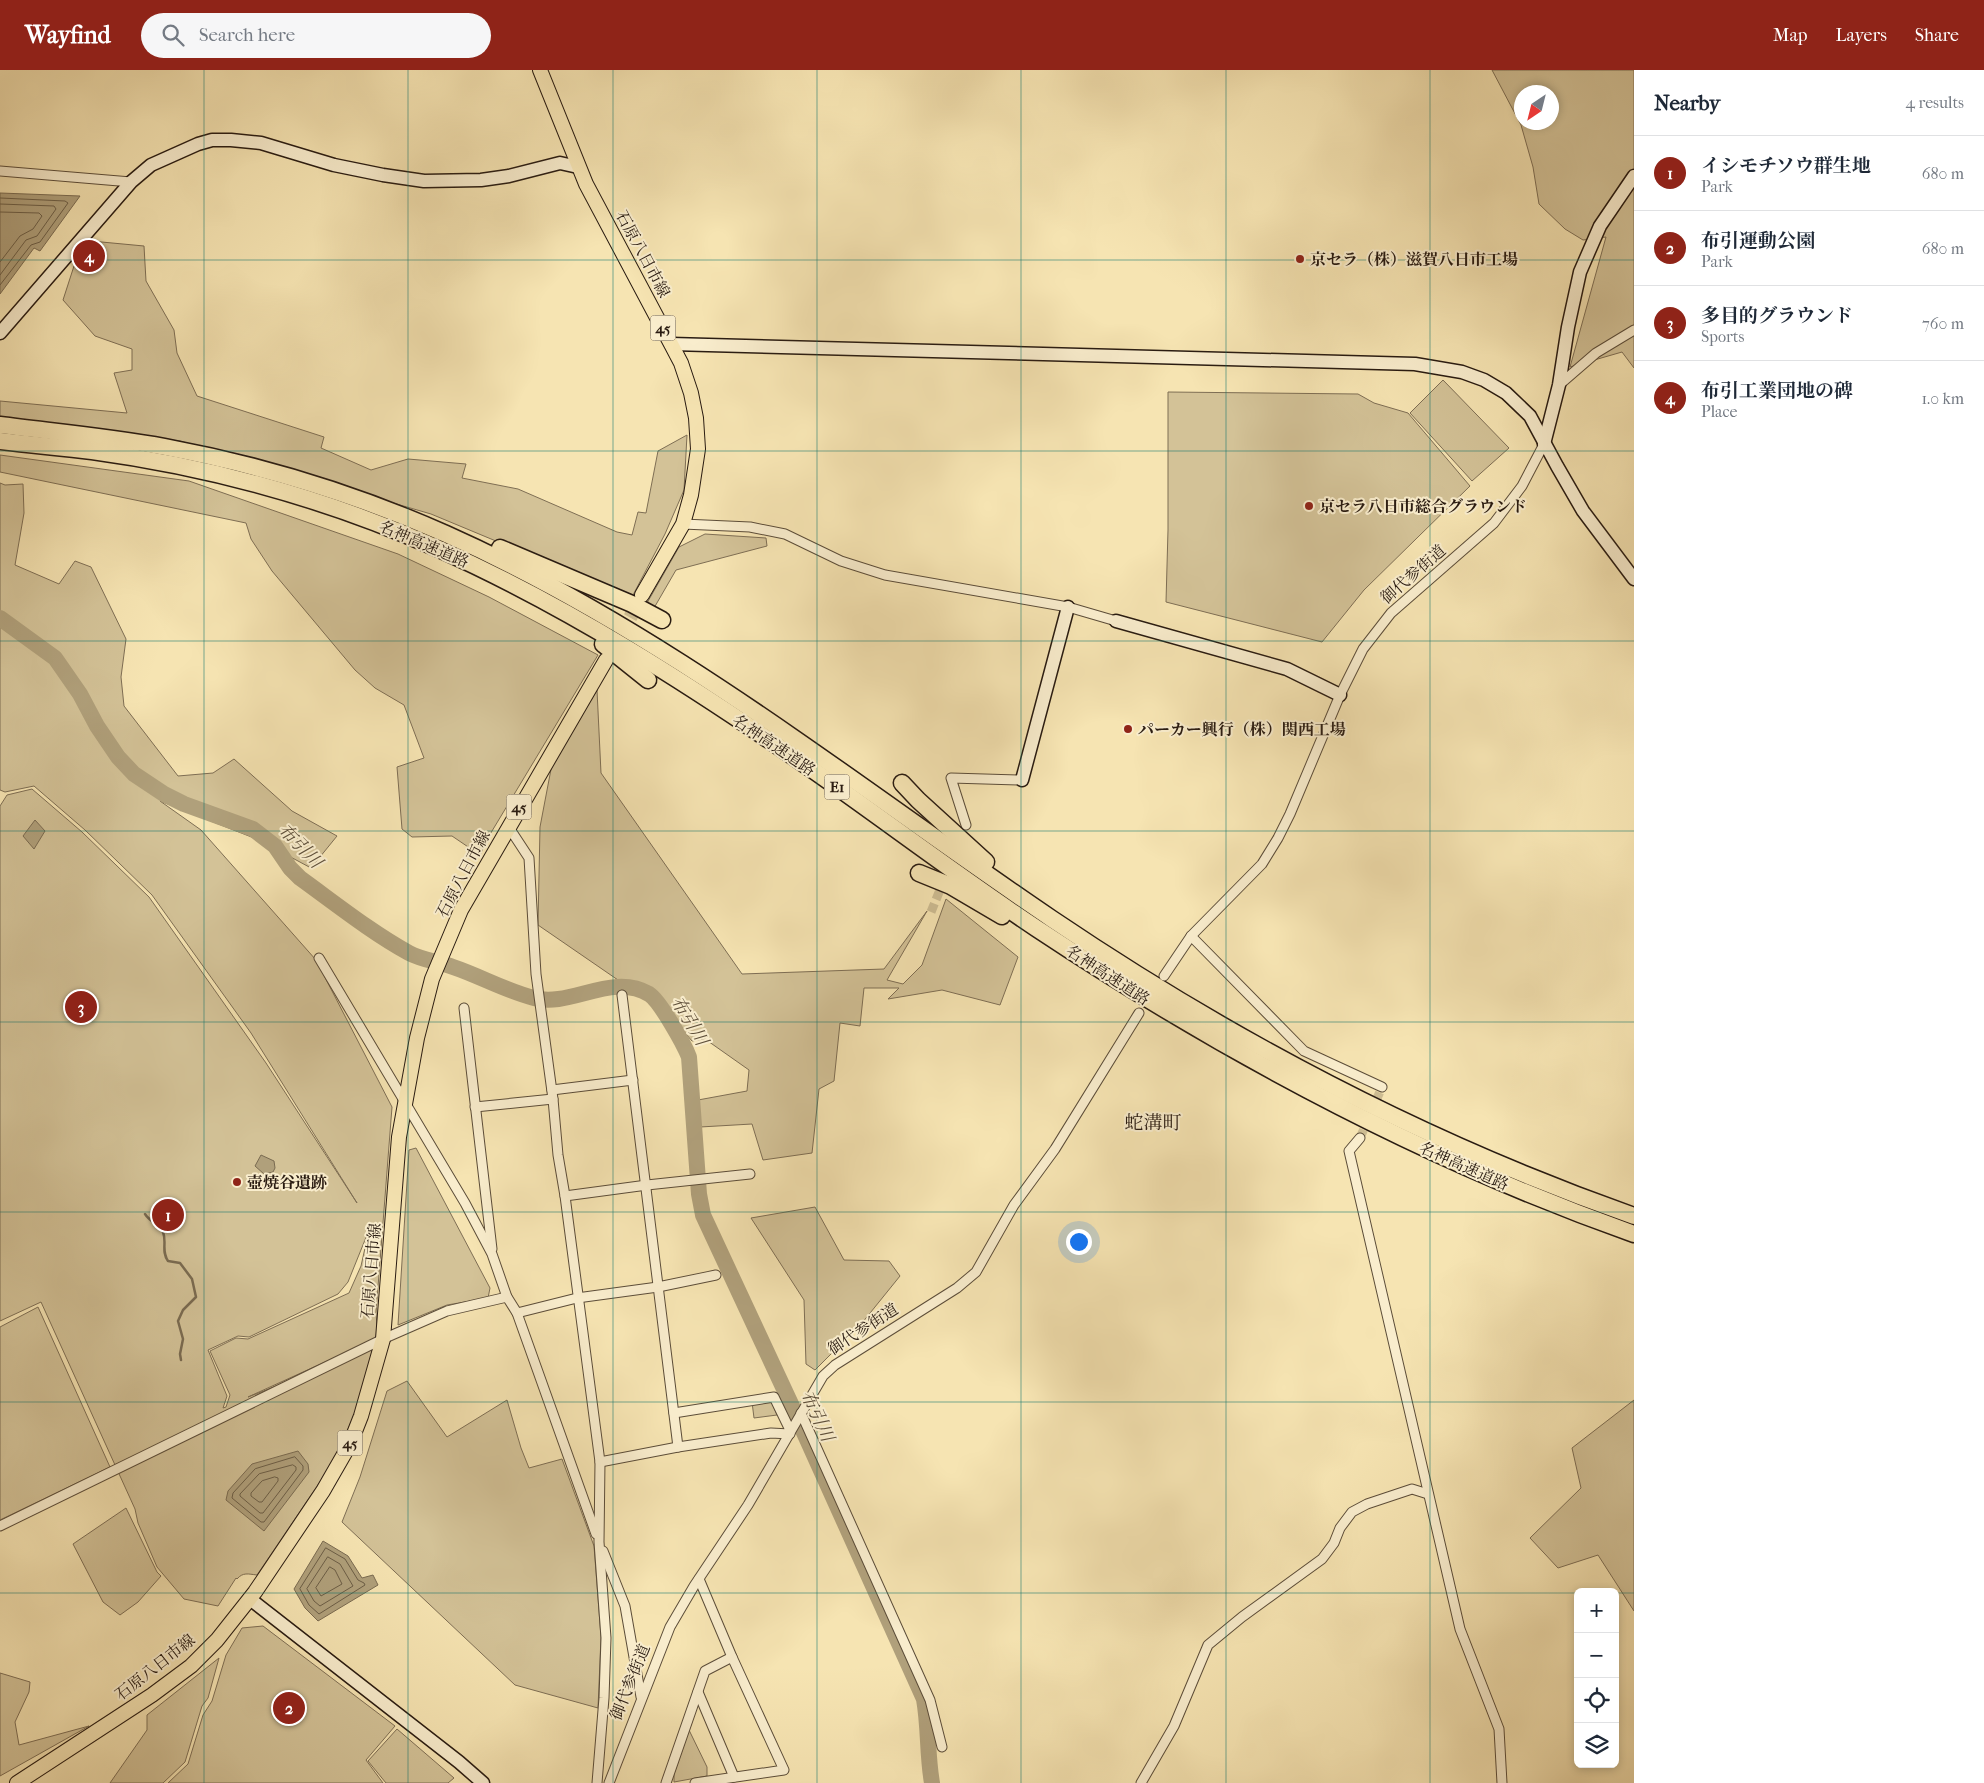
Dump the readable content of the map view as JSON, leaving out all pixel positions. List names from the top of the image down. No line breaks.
{"streets":{"highway":["名神高速道路","E1"],"main road":["石原八日市線","45"],"street":["御代参街道"]},"districts":["蛇溝町"],"water":["布引川"],"places":["京セラ（株）滋賀八日市工場","京セラ八日市総合グラウンド","パーカー興行（株）関西工場","壺焼谷遺跡"],"north":"bottom left","page":{"header":"Wayfind","search":"Search here","nav":["Map","Layers","Share"],"heading":["Nearby","4 results"],"list":[{"mark":"1","name":"イシモチソウ群生地","note":"Park","value":"680 m"},{"mark":"2","name":"布引運動公園","note":"Park","value":"680 m"},{"mark":"3","name":"多目的グラウンド","note":"Sports","value":"760 m"},{"mark":"4","name":"布引工業団地の碑","note":"Place","value":"1.0 km"}],"pins":["4","3","1","2"],"map_buttons":["+","−"]}}
